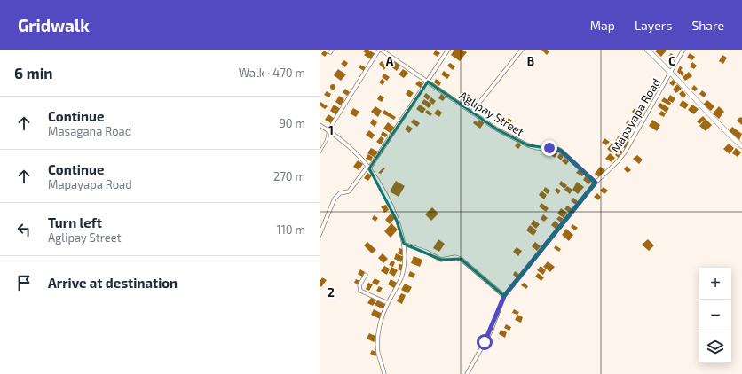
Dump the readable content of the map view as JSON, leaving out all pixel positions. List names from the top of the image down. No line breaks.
{"streets":{"street":["Aglipay Street","Mapayapa Road"]},"crossings":[["Aglipay Street","Mapayapa Road"]],"page":{"header":"Gridwalk","nav":["Map","Layers","Share"],"heading":["6 min","Walk · 470 m"],"list":[["Continue","Masagana Road","90 m"],["Continue","Mapayapa Road","270 m"],["Turn left","Aglipay Street","110 m"],"Arrive at destination"],"map_buttons":["+","−"]},"grid":{"columns":["A","B","C"],"rows":["1","2"]}}
